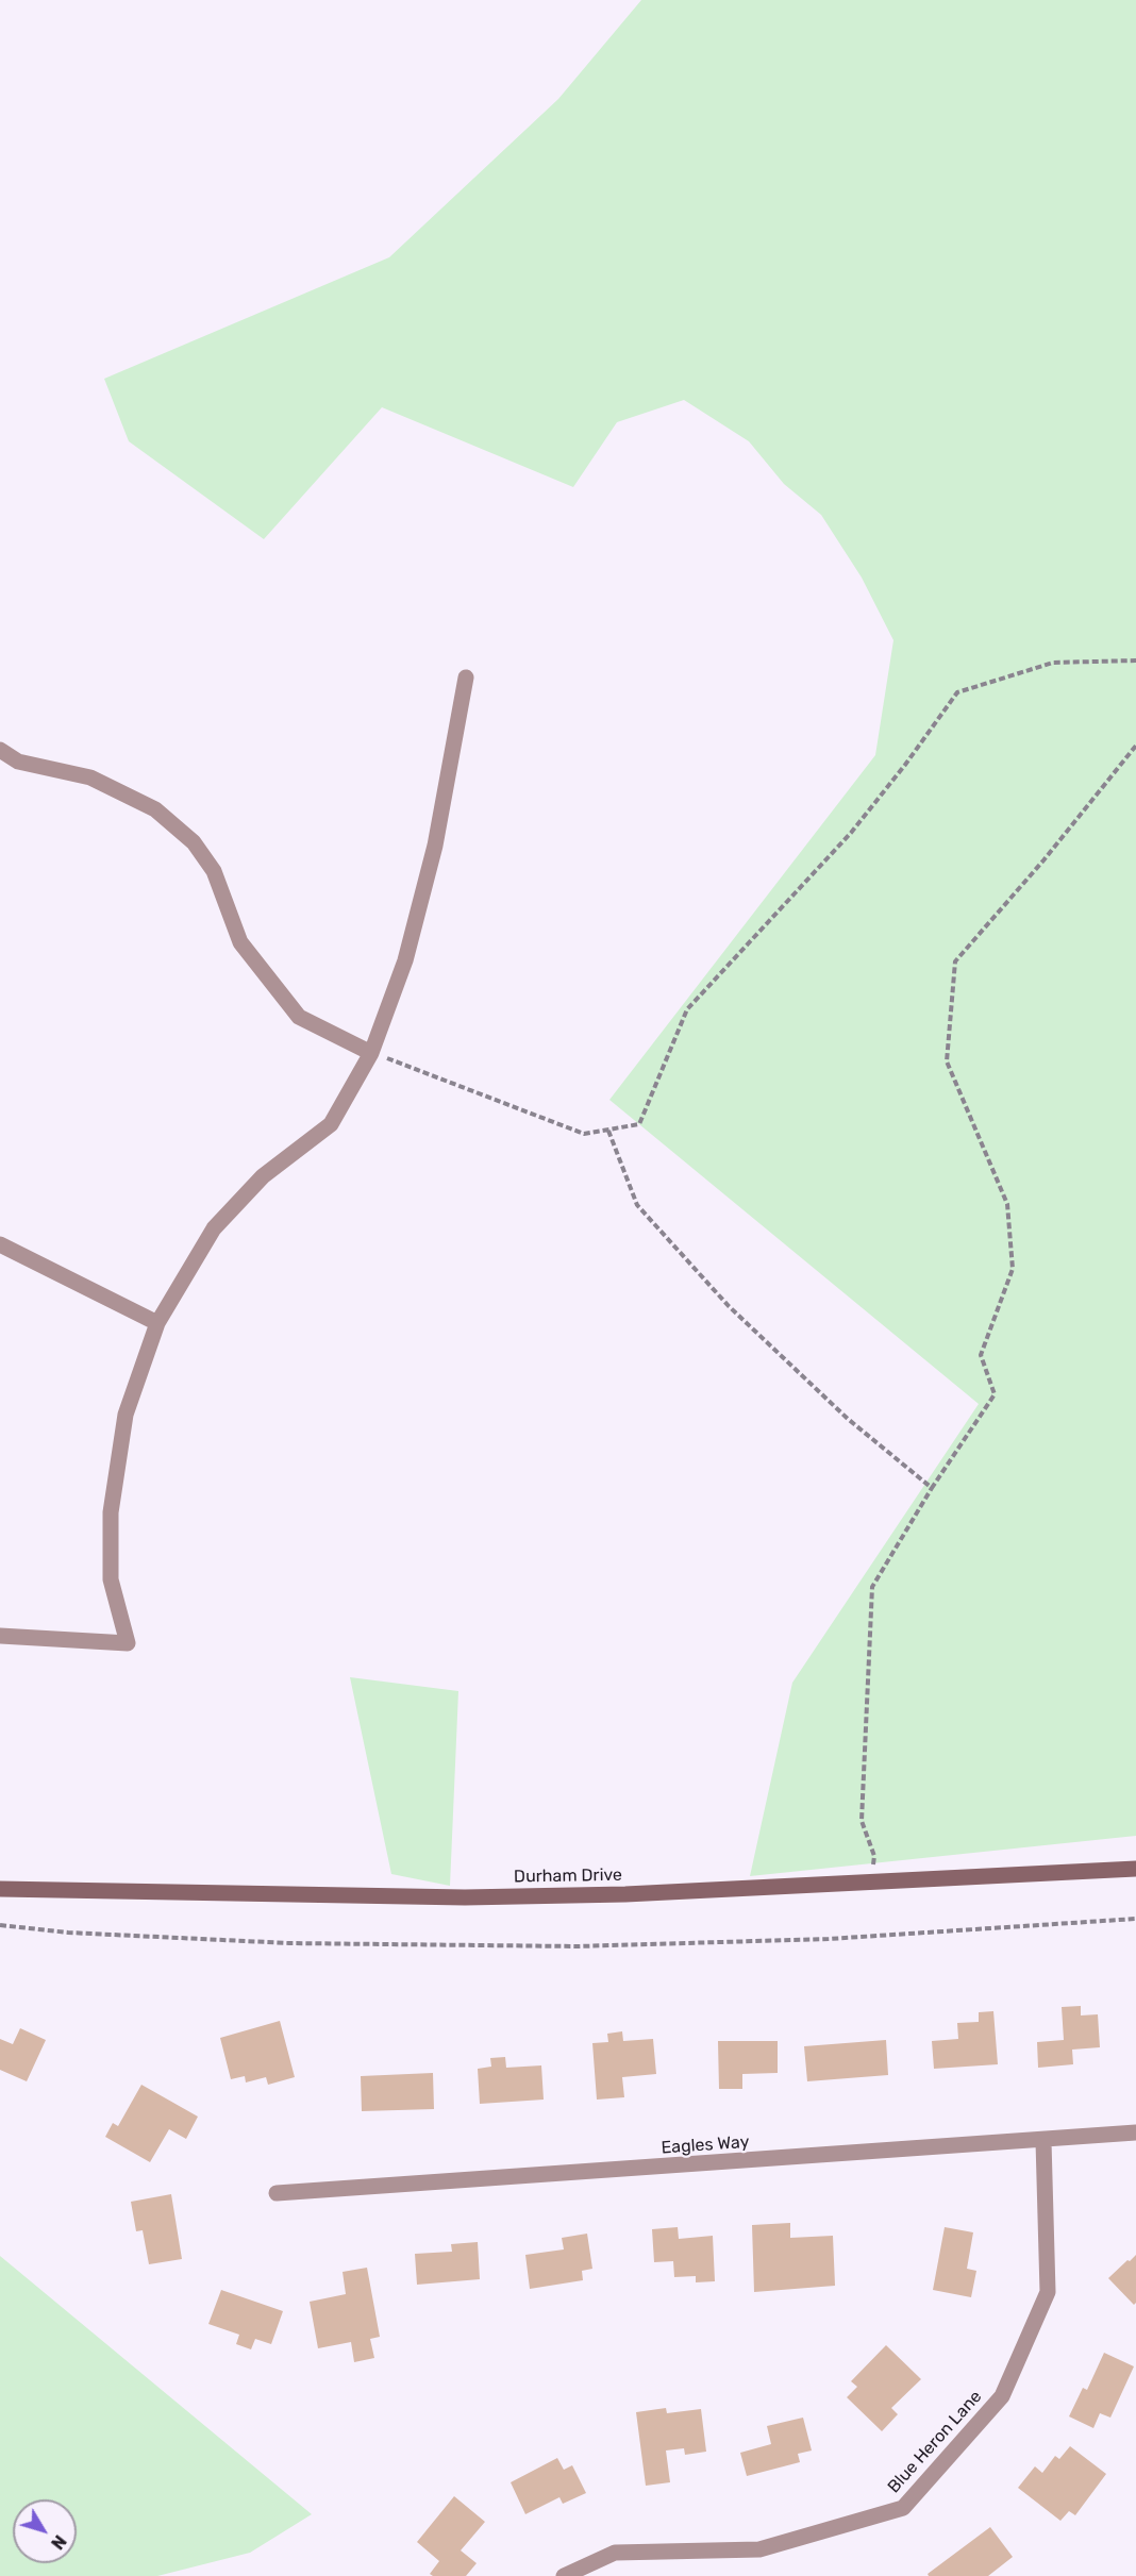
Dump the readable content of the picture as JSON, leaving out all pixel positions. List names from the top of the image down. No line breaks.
{"streets":{"street":["Durham Drive","Eagles Way","Blue Heron Lane"]},"crossings":[["Eagles Way","Blue Heron Lane"]],"north":"bottom right"}
